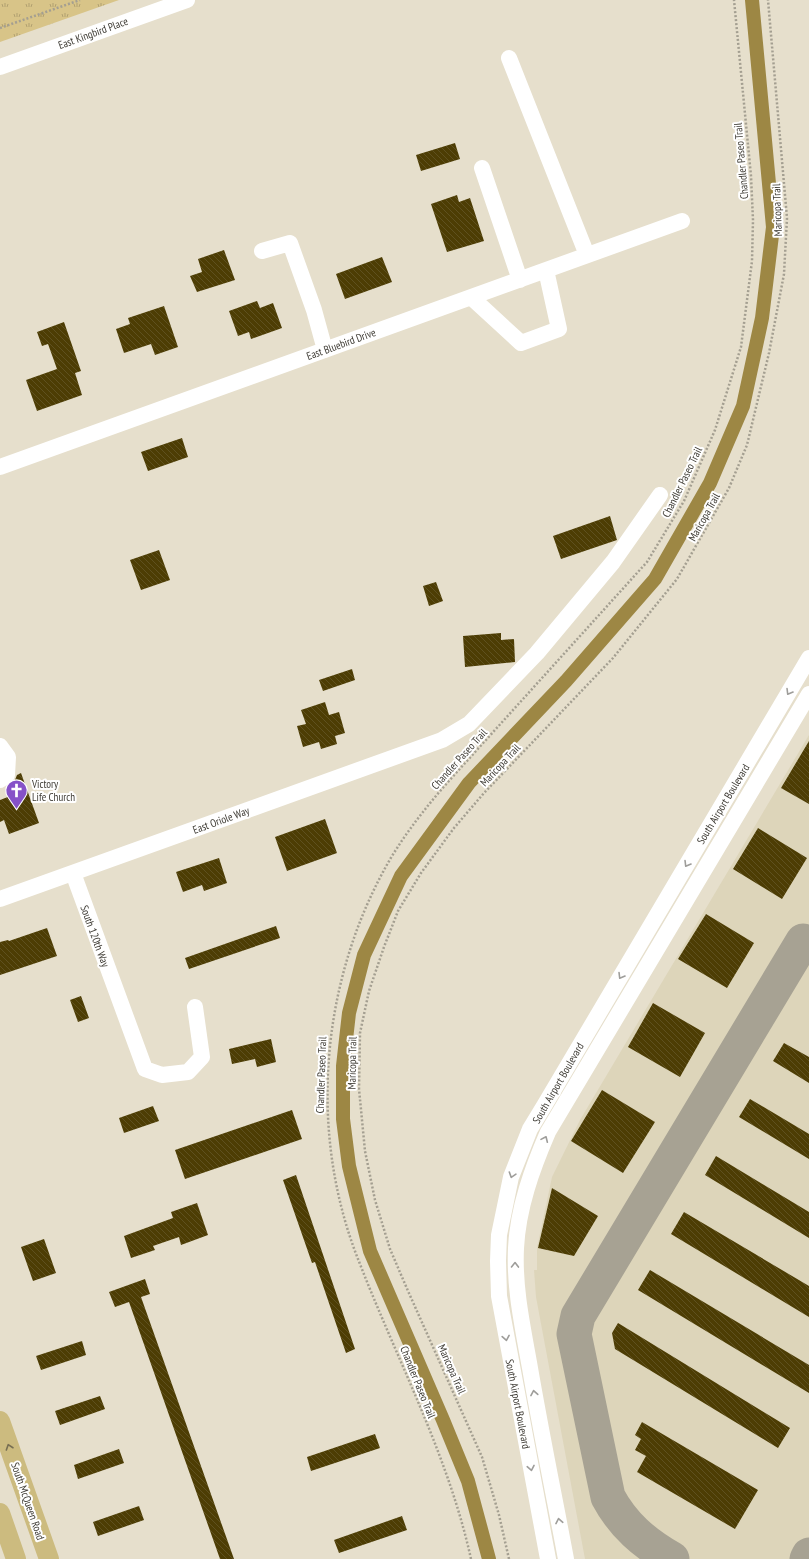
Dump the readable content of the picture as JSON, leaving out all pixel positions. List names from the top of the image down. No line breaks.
{"streets":{"main road":["South McQueen Road"],"street":["East Kingbird Place","East Bluebird Drive","South Airport Boulevard","East Oriole Way","South 120th Way"],"path":["Chandler Paseo Trail","Maricopa Trail"]},"crossings":[["East Oriole Way","South 120th Way"]],"places":{"church":["Victory Life Church"]}}
